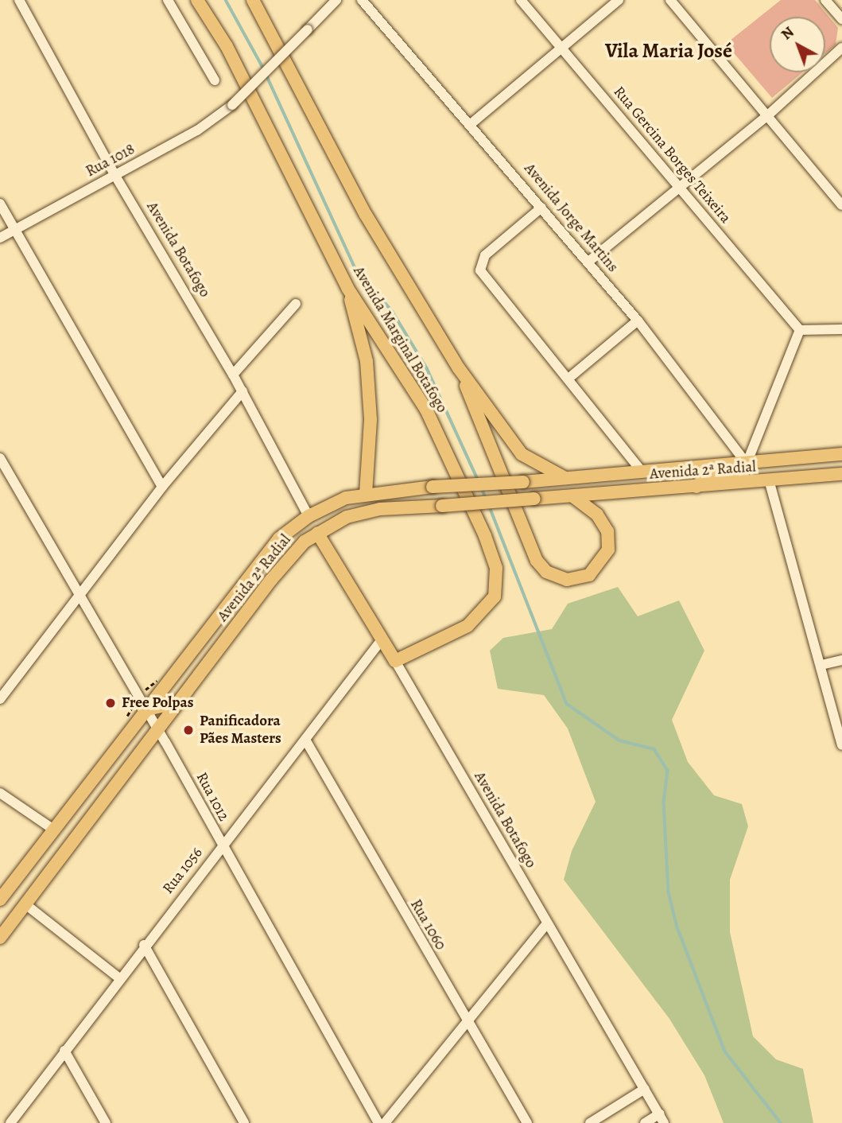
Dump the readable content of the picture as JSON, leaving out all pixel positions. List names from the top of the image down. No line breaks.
{"streets":{"main road":["Avenida Botafogo","Avenida Marginal Botafogo","Avenida 2ª Radial"],"street":["Rua Gercina Borges Teixeira","Rua 1018","Avenida Jorge Martins","Rua 1012","Rua 1056","Rua 1060"]},"crossings":[["Rua 1018","Avenida Botafogo"],["Avenida Jorge Martins","Avenida 2ª Radial"],["Avenida Botafogo","Avenida Marginal Botafogo"],["Avenida Botafogo","Avenida 2ª Radial"],["Avenida Botafogo","Rua 1056"],["Avenida 2ª Radial","Rua 1012"],["Rua 1012","Rua 1056"],["Rua 1056","Rua 1060"]],"districts":["Vila Maria José"],"places":["Free Polpas","Panificadora Pães Masters"],"north":"top left"}
